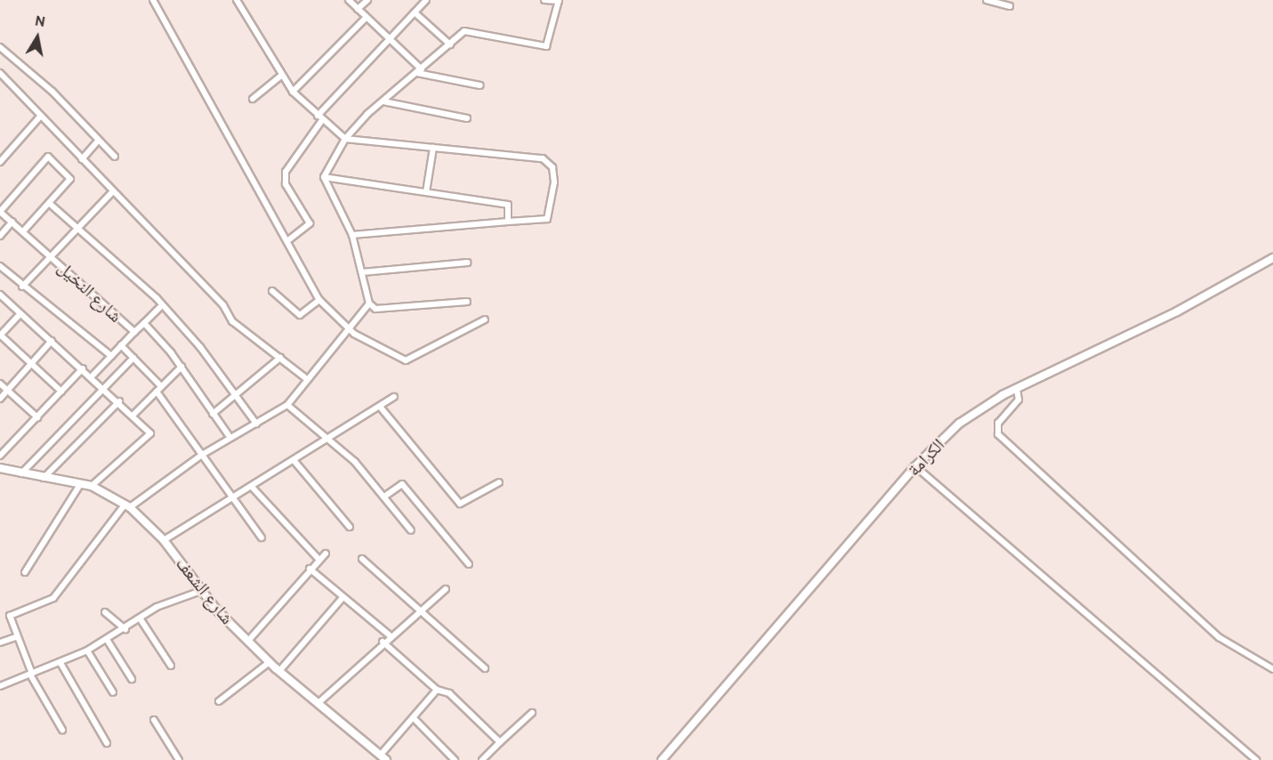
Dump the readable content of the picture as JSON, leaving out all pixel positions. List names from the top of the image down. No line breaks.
{"streets":{"main road":["الكرامة"],"street":["شارع النخيل","شارع الشعف"]},"north":"top"}
